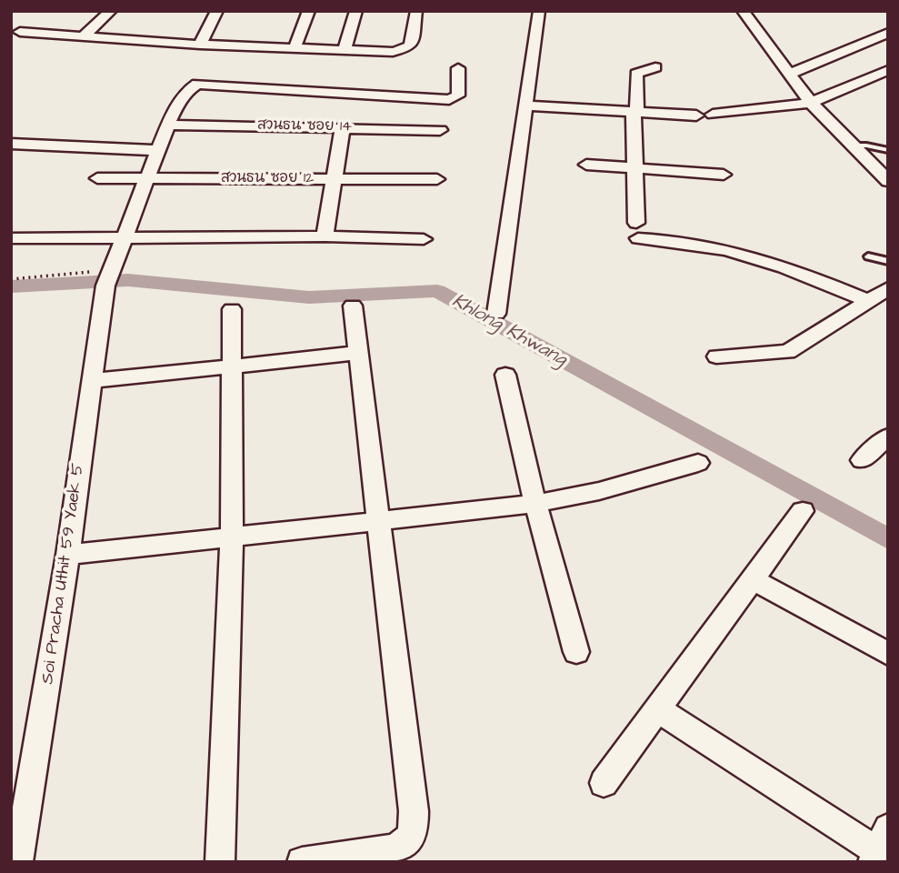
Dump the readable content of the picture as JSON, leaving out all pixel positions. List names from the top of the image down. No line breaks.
{"streets":{"street":["สวนธน ซอย 14","สวนธน ซอย 12","Soi Pracha Uthit 59 Yaek 5"]},"crossings":[["สวนธน ซอย 14","Soi Pracha Uthit 59 Yaek 5"],["สวนธน ซอย 12","Soi Pracha Uthit 59 Yaek 5"]],"water":["Khlong Khwang"]}
